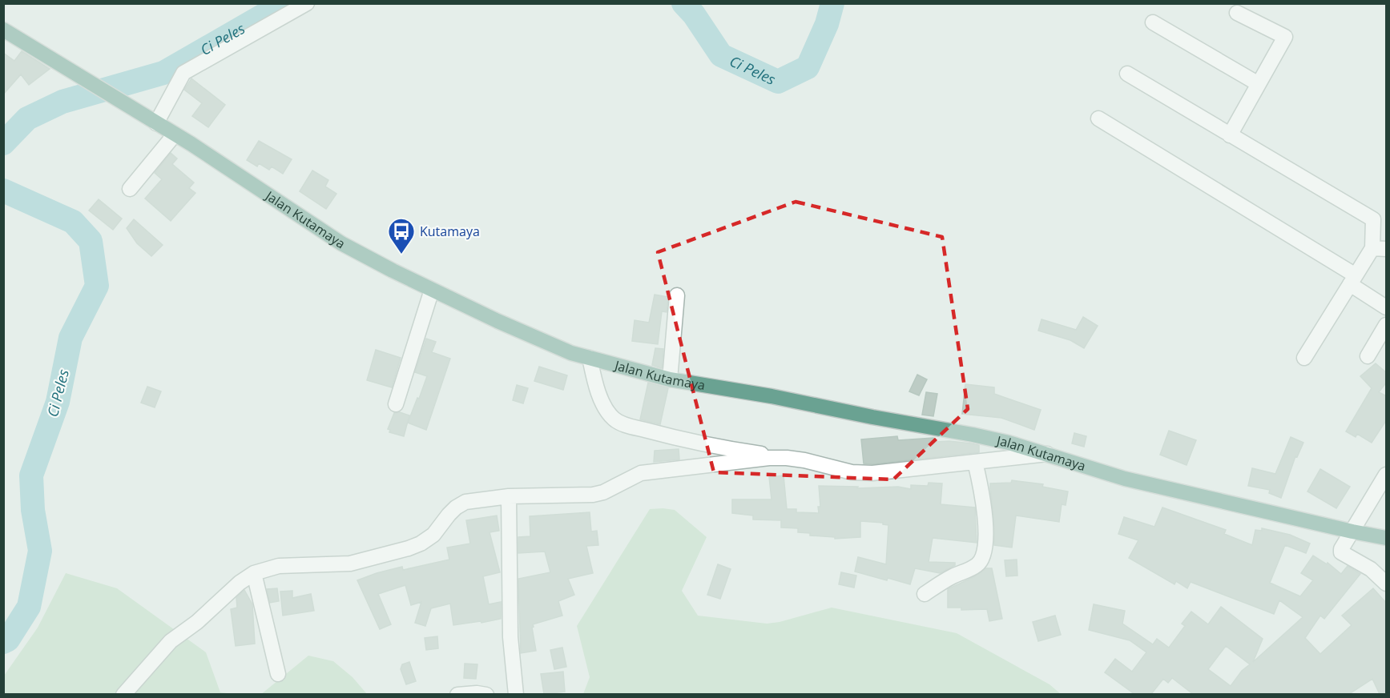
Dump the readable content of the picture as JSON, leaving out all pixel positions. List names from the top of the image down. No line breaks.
{"streets":{"main road":["Jalan Kutamaya"]},"water":["Ci Peles"],"places":{"bus stop":["Kutamaya"]}}
